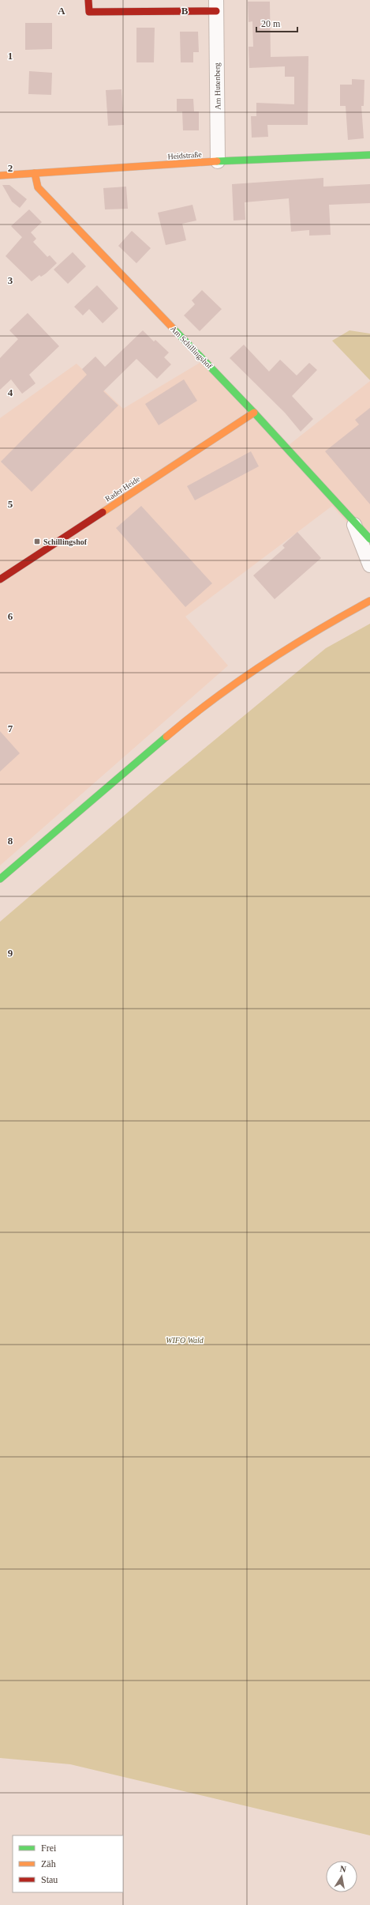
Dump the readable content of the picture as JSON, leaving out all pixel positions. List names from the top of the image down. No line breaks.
{"streets":{"street":["Am Hutenberg","Heidstraße","Am Schillingshof","Rader Heide"]},"crossings":[["Am Hutenberg","Heidstraße"],["Heidstraße","Am Schillingshof"],["Am Schillingshof","Rader Heide"]],"parks":["WIFO Wald"],"places":{"transit":["Schillingshof"]},"legend":["Frei","Zäh","Stau"],"scale_bar":"20 m","north":"top","grid":{"columns":["A","B"],"rows":["1","2","3","4","5","6","7","8","9"]}}
